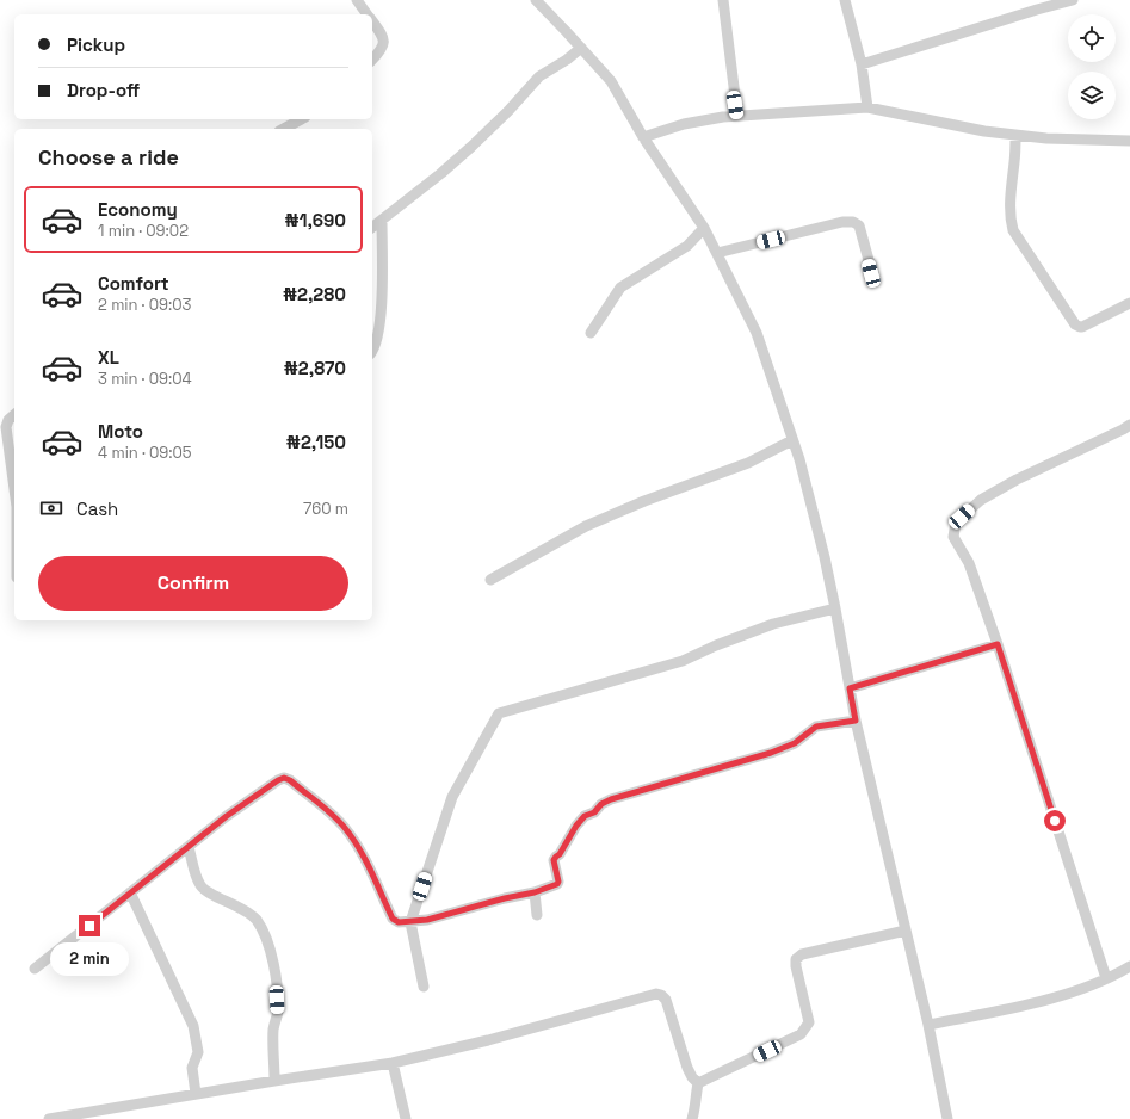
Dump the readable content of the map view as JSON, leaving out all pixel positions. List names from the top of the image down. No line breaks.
{"page":{"banner":["Pickup","Drop-off"],"heading":"Choose a ride","list":[{"name":"Economy","note":"1 min · 09:02","value":"₦1,690"},{"name":"Comfort","note":"2 min · 09:03","value":"₦2,280"},{"name":"XL","note":"3 min · 09:04","value":"₦2,870"},{"name":"Moto","note":"4 min · 09:05","value":"₦2,150"}],"pay":["Cash","760 m"],"buttons":"Confirm","bubble":"2 min"}}
